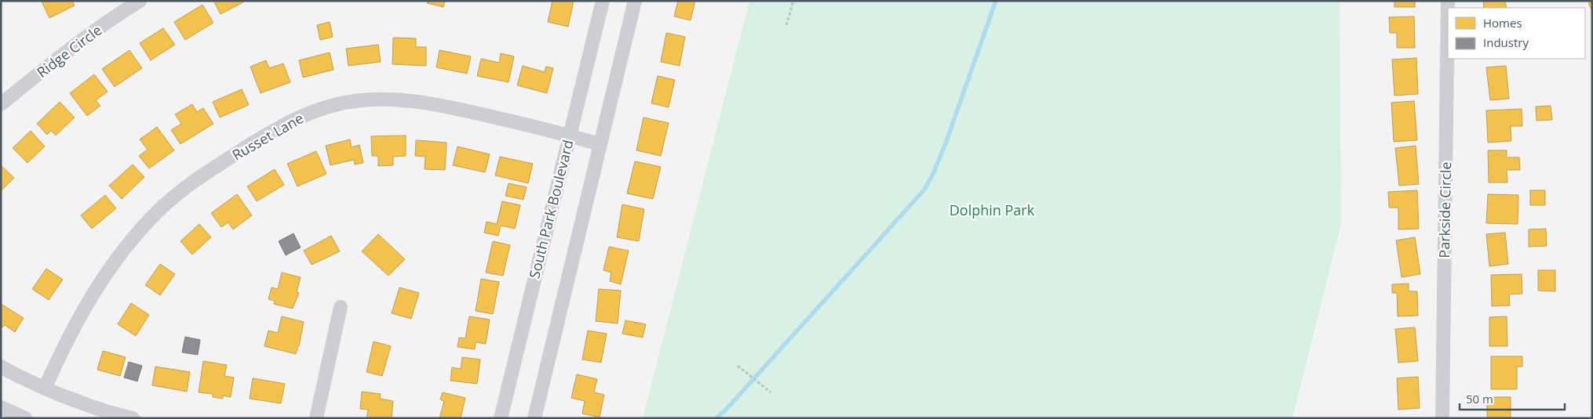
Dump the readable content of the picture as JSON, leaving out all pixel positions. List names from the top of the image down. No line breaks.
{"streets":{"street":["Ridge Circle","Russet Lane","South Park Boulevard","Parkside Circle"]},"crossings":[["Russet Lane","South Park Boulevard"]],"parks":["Dolphin Park"],"legend":["Homes","Industry"],"scale_bar":"50 m"}
